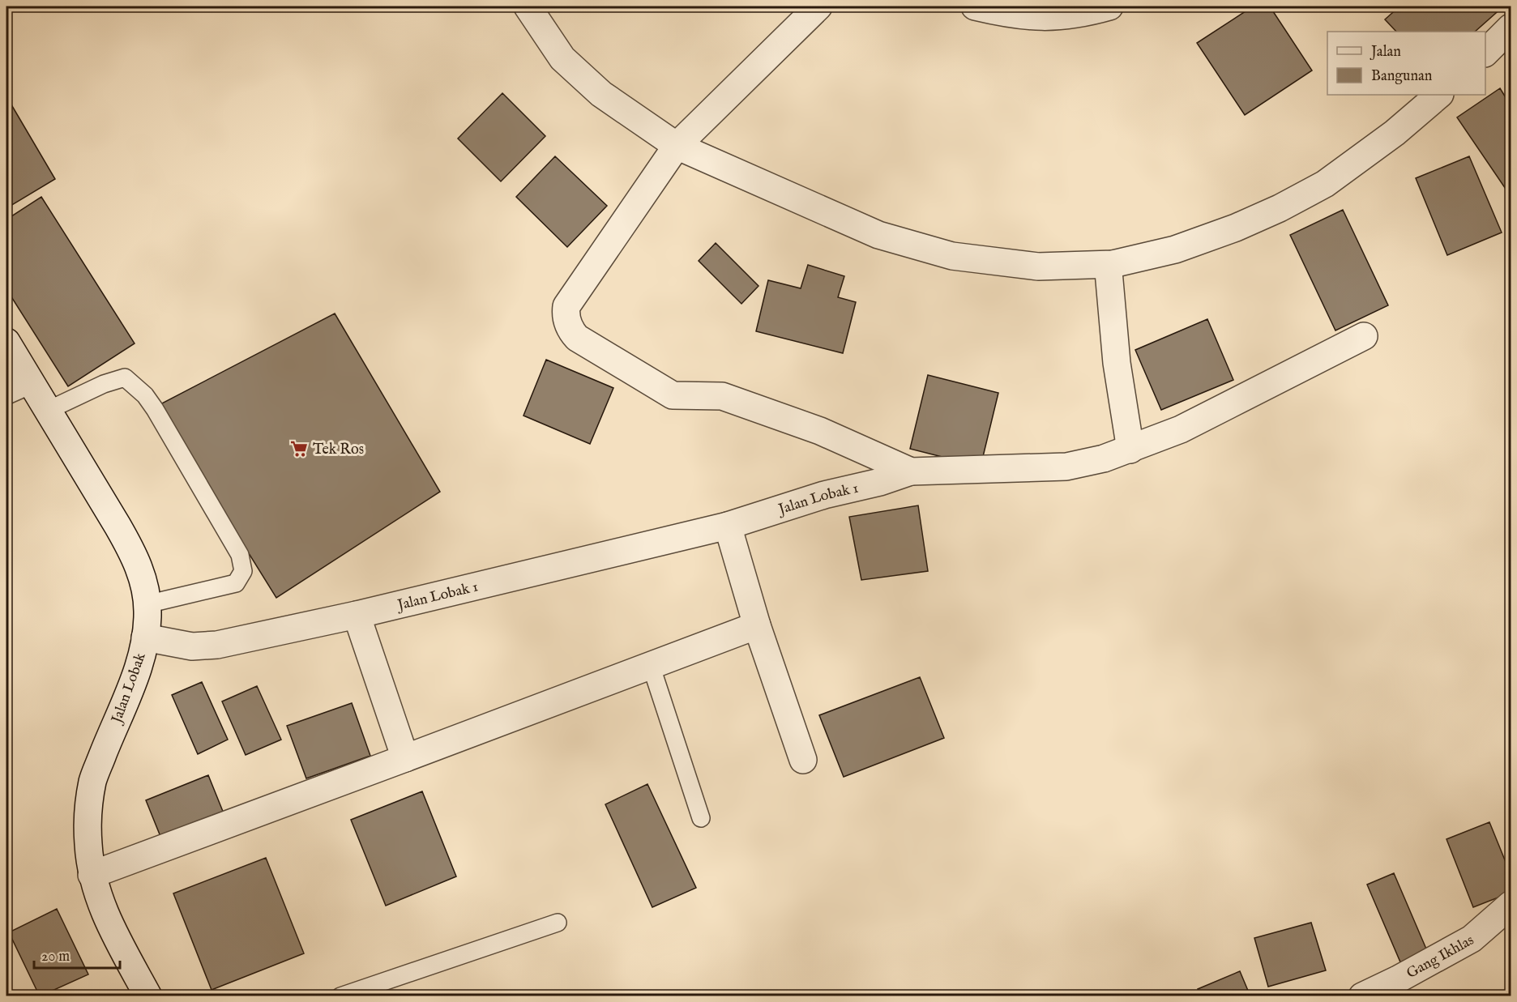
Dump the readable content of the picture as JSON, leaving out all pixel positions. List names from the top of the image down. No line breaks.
{"streets":{"street":["Jalan Lobak 1","Jalan Lobak","Gang Ikhlas"]},"crossings":[["Jalan Lobak 1","Jalan Lobak"]],"places":{"supermarket":["Tek Ros"]},"legend":["Jalan","Bangunan"],"scale_bar":"20 m"}
